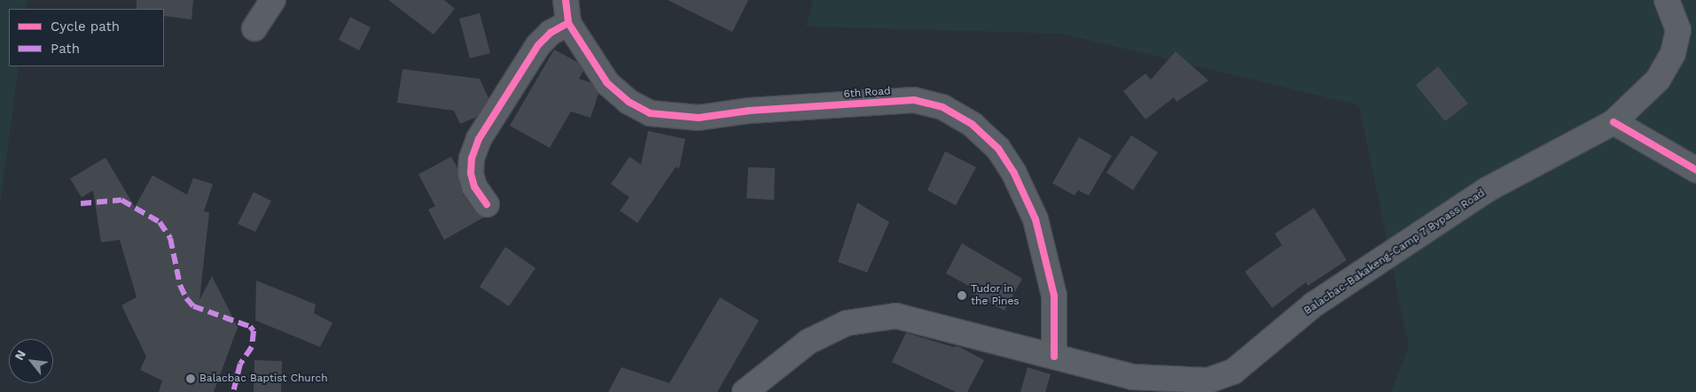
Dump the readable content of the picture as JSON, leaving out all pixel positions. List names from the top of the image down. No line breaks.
{"streets":{"main road":["Balacbac-Bakakeng-Camp 7 Bypass Road"],"street":["6th Road"]},"crossings":[["6th Road","Balacbac-Bakakeng-Camp 7 Bypass Road"]],"places":["Tudor in the Pines","Balacbac Baptist Church"],"legend":["Cycle path","Path"],"north":"top left"}
